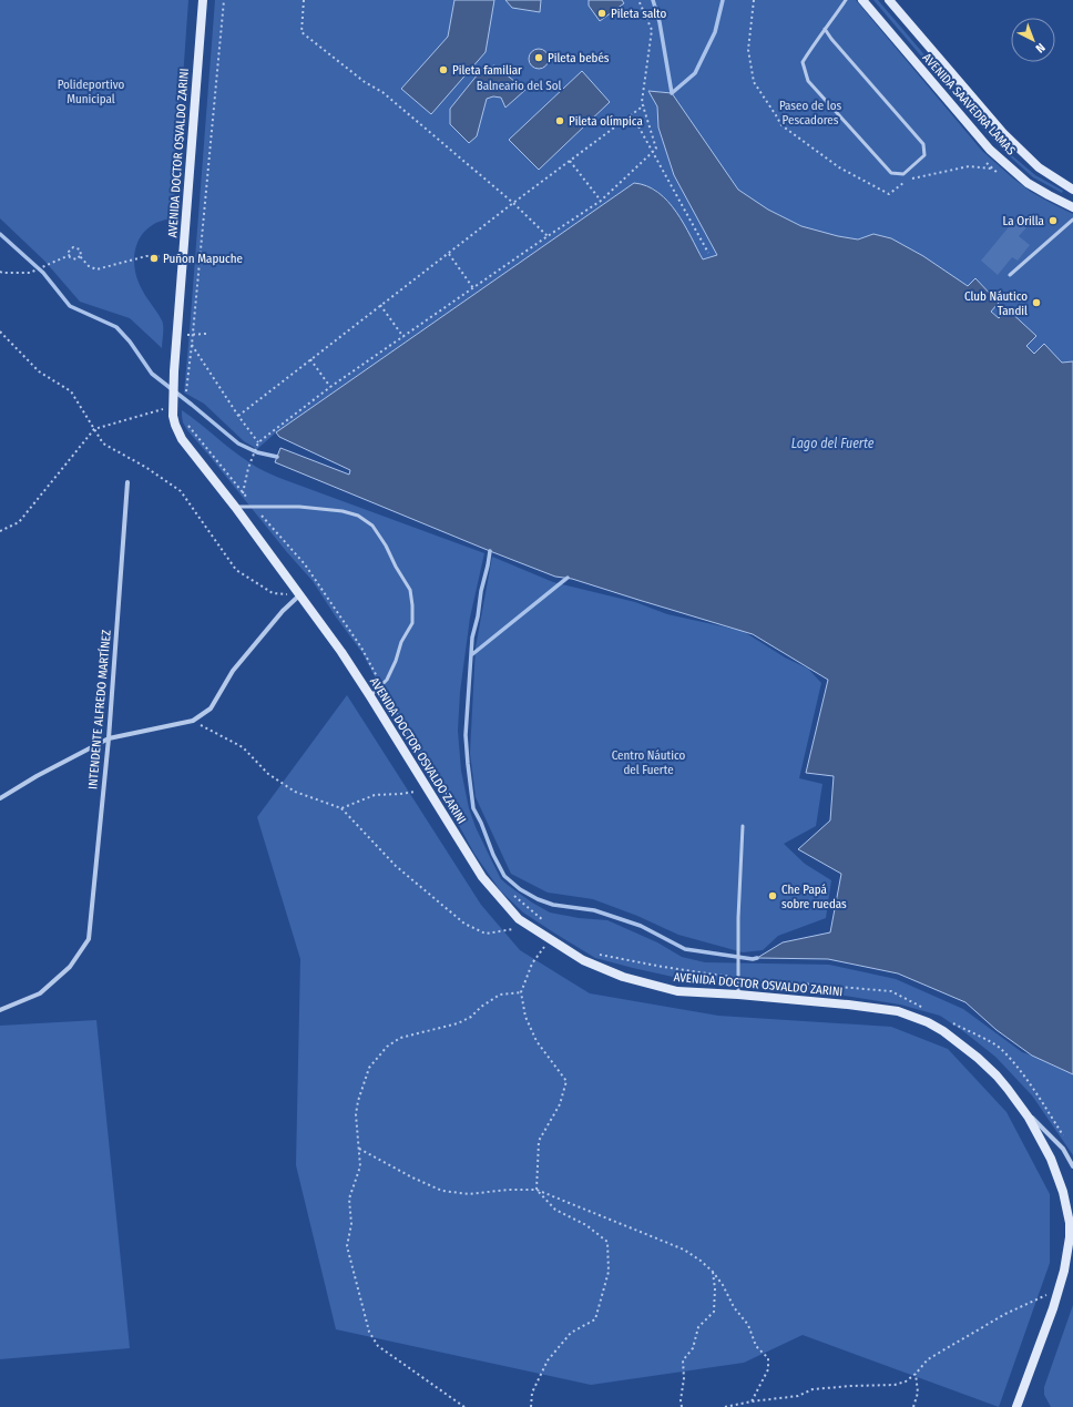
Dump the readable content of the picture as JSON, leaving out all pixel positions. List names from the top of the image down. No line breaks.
{"streets":{"main road":["AVENIDA SAAVEDRA LAMAS","AVENIDA DOCTOR OSVALDO ZARINI"],"street":["INTENDENTE ALFREDO MARTÍNEZ"]},"water":["Lago del Fuerte"],"parks":["Polideportivo Municipal","Balneario del Sol","Paseo de los Pescadores","Centro Náutico del Fuerte"],"places":["Pileta salto","Pileta bebés","Pileta familiar","Pileta olímpica","La Orilla","Puñon Mapuche","Club Náutico Tandil","Che Papá sobre ruedas"],"north":"bottom right"}
